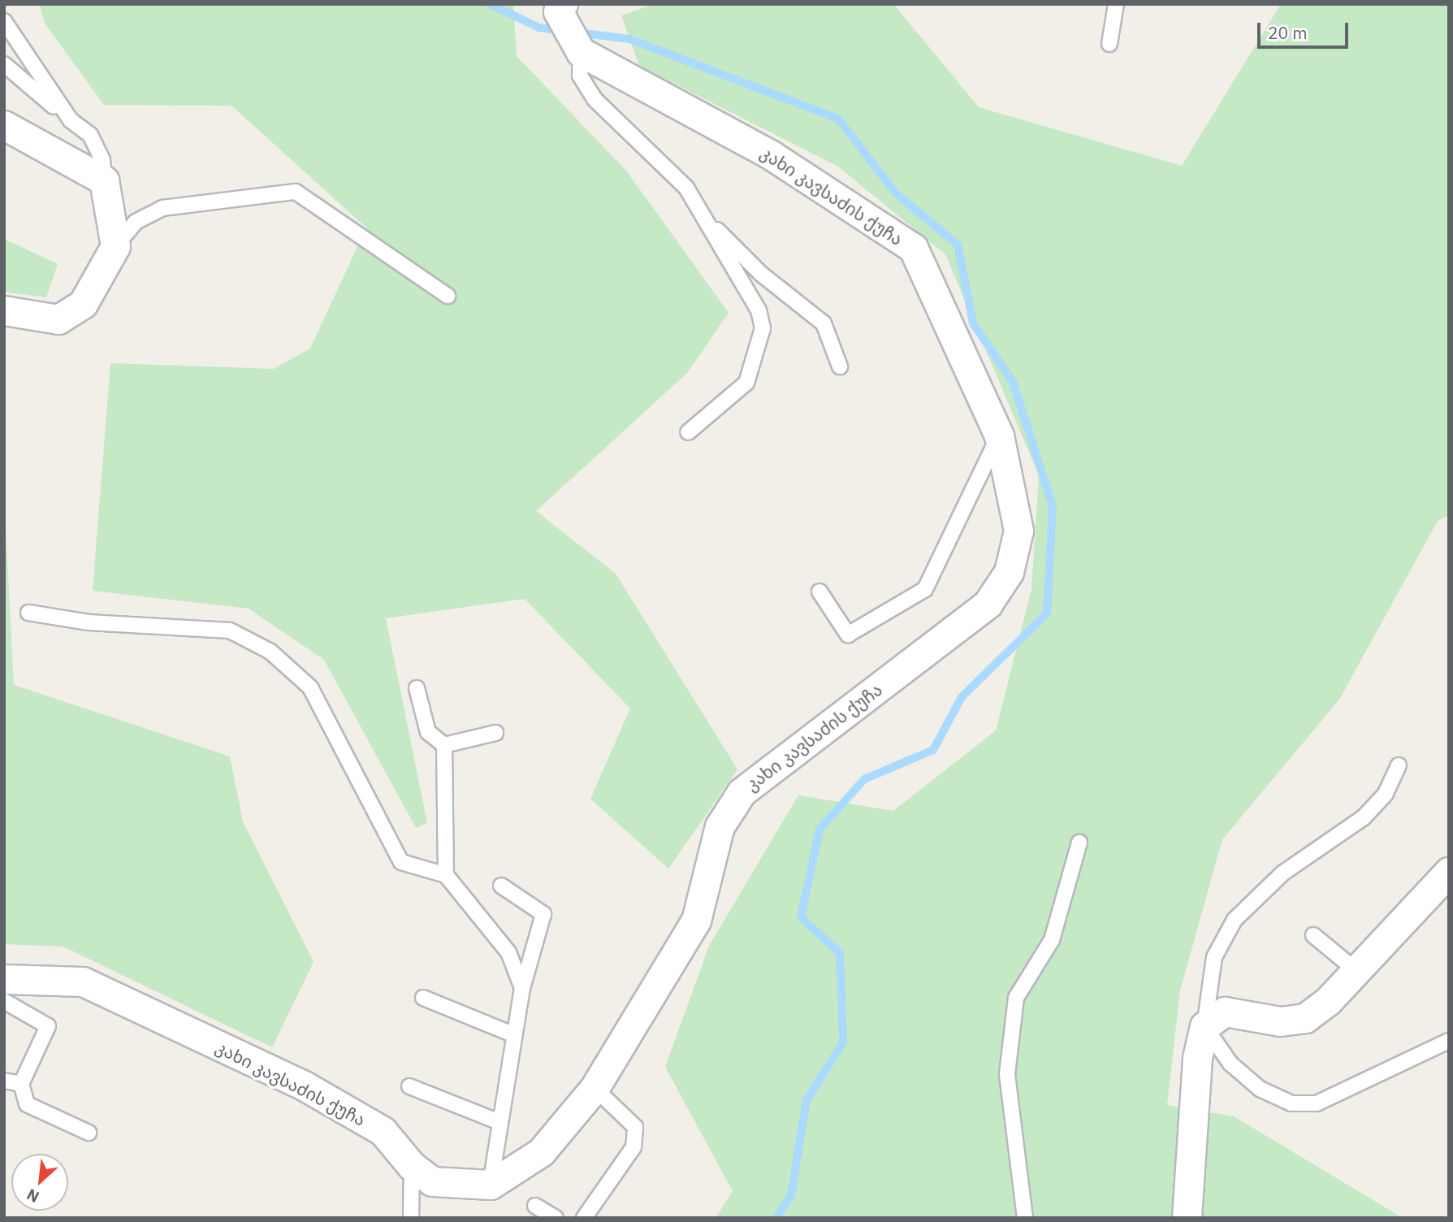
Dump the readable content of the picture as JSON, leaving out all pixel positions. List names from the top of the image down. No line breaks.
{"streets":{"street":["კახი კავსაძის ქუჩა"]},"scale_bar":"20 m","north":"bottom left"}
